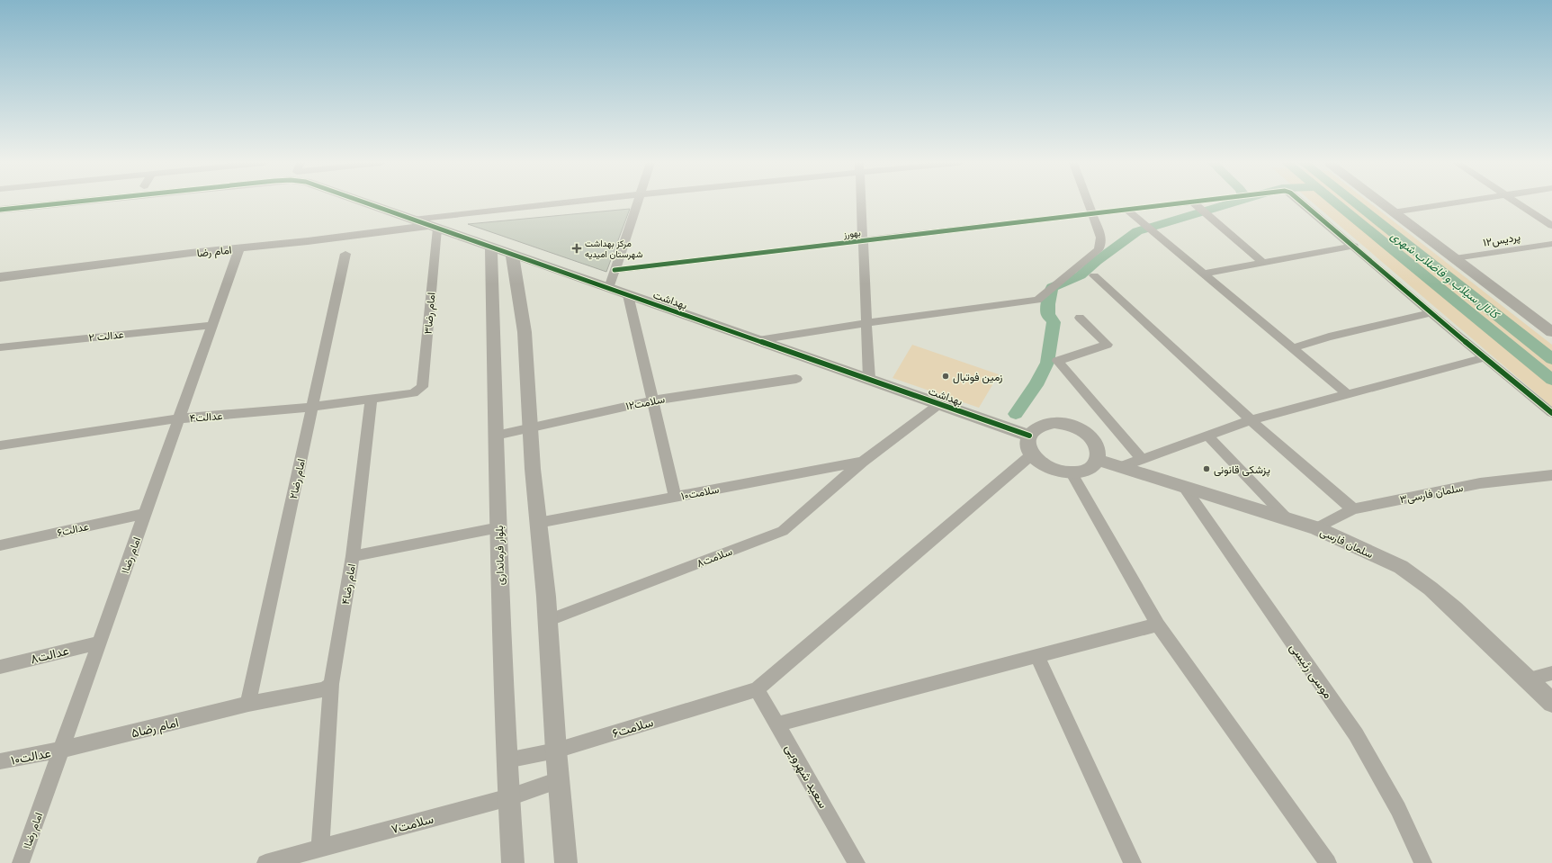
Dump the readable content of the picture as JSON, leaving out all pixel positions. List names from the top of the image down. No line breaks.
{"streets":{"street":["بهورز","پردیس۱۲","امام رضا","بهداشت","امام رضا۳","عدالت ۲","سلامت۱۲","عدالت۴","امام رضا۲","سلامت۱۰","سلمان فارسی۳","عدالت۶","سلمان فارسی","امام رضا۱","بلوار فرمانداری","سلامت۸","امام رضا۴","عدالت۸","موسی رئیسی","امام رضا۵","سلامت۶","عدالت۱۰","سعید شهرویی","سلامت۷"]},"crossings":[["امام رضا","بهداشت"],["امام رضا","امام رضا۳"],["امام رضا","امام رضا۱"],["بهداشت","امام رضا۳"],["بهداشت","سلمان فارسی"],["بهداشت","بلوار فرمانداری"],["بهداشت","سلامت۸"],["امام رضا۳","عدالت۴"],["عدالت ۲","امام رضا۱"],["سلامت۱۲","بلوار فرمانداری"],["عدالت۴","امام رضا۲"],["عدالت۴","امام رضا۱"],["عدالت۴","امام رضا۴"],["امام رضا۲","امام رضا۵"],["سلامت۱۰","سلامت۸"],["سلمان فارسی۳","سلمان فارسی"],["عدالت۶","امام رضا۱"],["سلمان فارسی","موسی رئیسی"],["امام رضا۱","عدالت۸"],["امام رضا۱","امام رضا۵"],["امام رضا۱","عدالت۱۰"],["بلوار فرمانداری","سلامت۶"],["بلوار فرمانداری","سلامت۷"],["امام رضا۴","سلامت۷"],["امام رضا۵","عدالت۱۰"],["سلامت۶","سعید شهرویی"]],"water":["کانال سیلاب و فاضلاب شهری"],"places":{"health":["مرکز بهداشت شهرستان امیدیه"],"other":["زمین فوتبال","پزشکی قانونی"]}}
